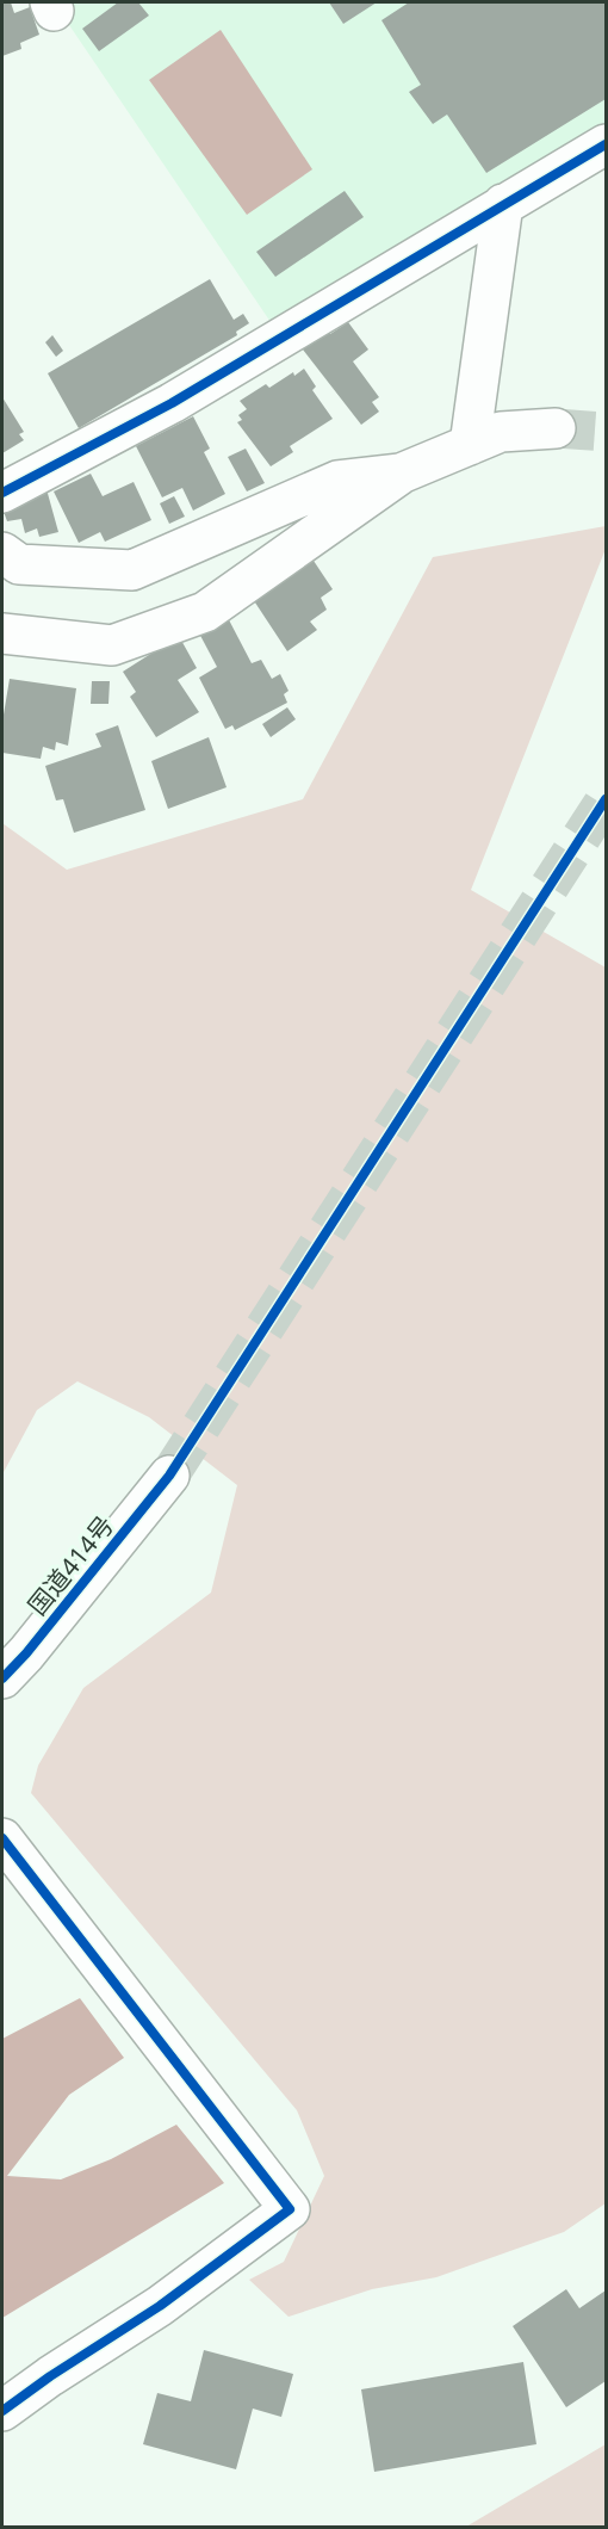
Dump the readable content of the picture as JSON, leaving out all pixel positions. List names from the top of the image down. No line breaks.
{"streets":{"main road":["国道414号"]}}
